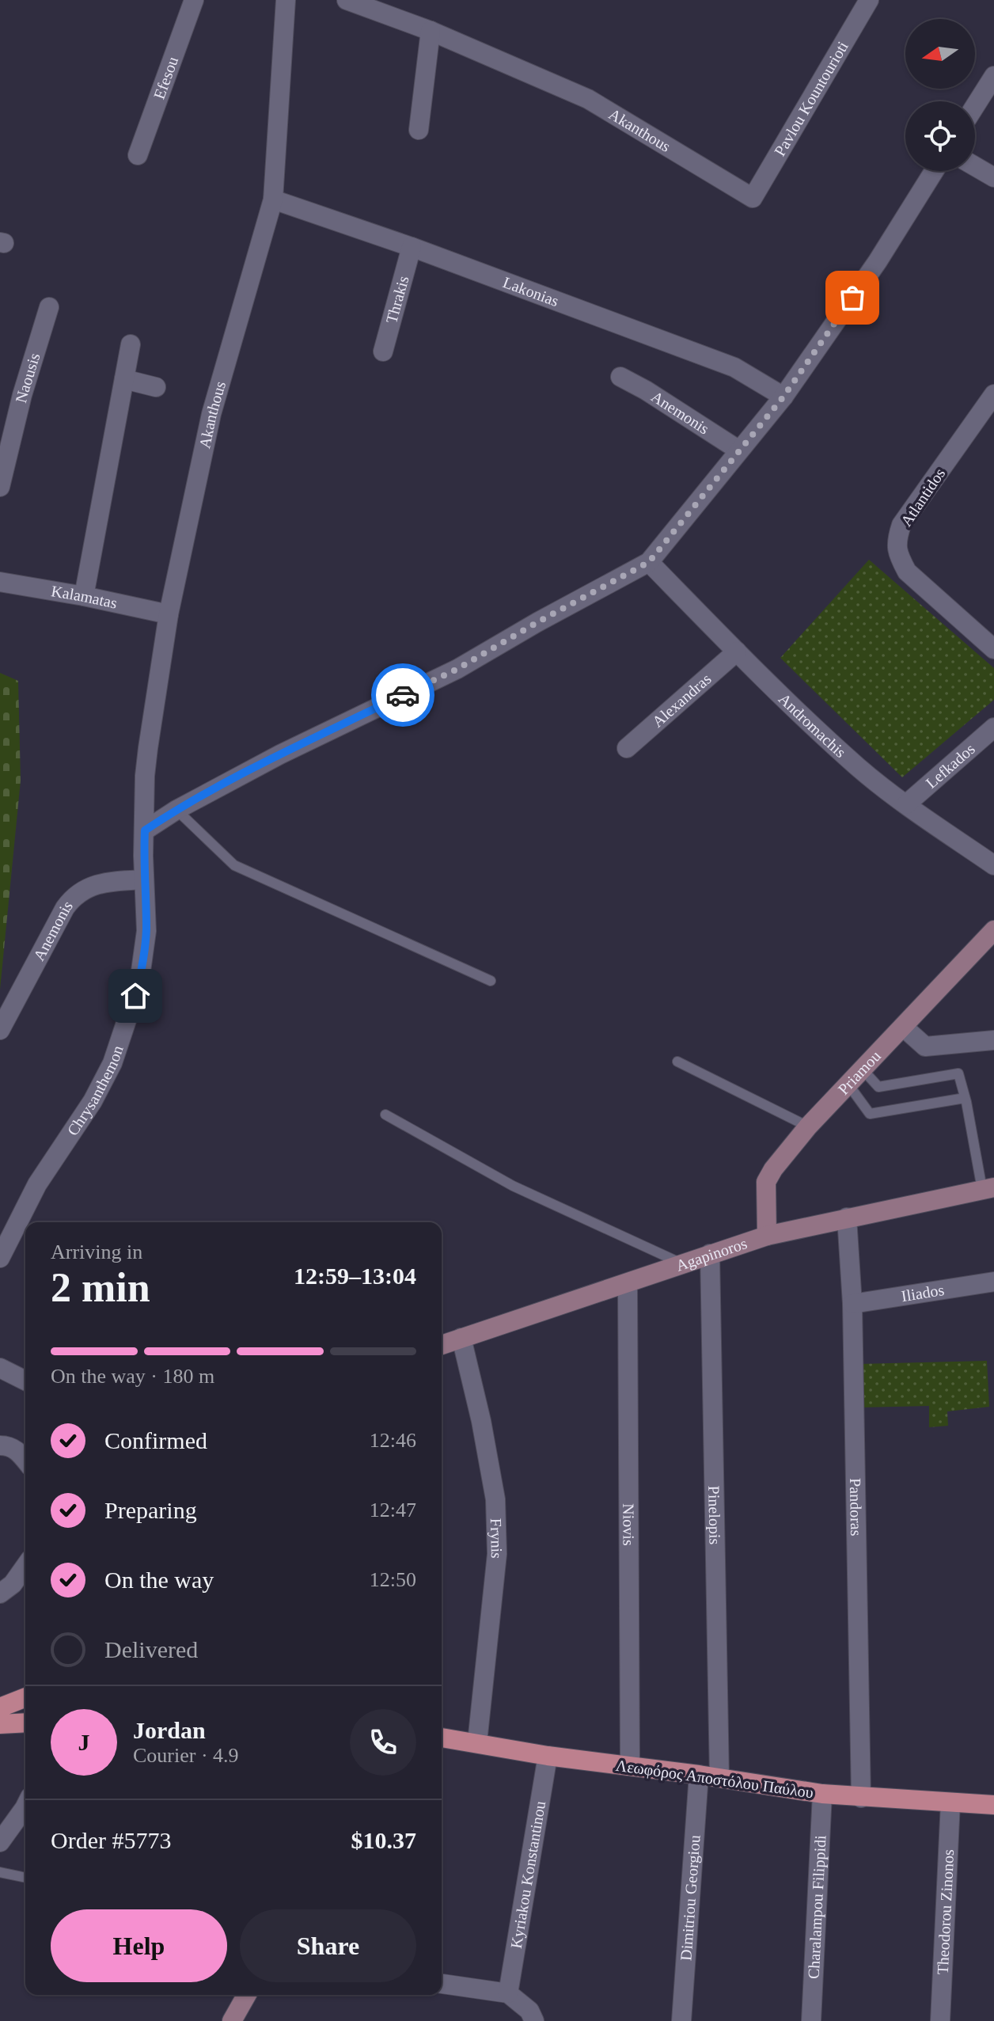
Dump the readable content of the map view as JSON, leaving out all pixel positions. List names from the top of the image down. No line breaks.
{"streets":{"main road":["Priamou","Agapinoros","Λεωφόρος Αποστόλου Παύλου"],"street":["Efesou","Pavlou Kountourioti","Akanthous","Lakonias","Thrakis","Naousis","Anemonis","Atlantidos","Kalamatas","Alexandras","Andromachis","Lefkados","Chrysanthemon","Iliados","Pandoras","Pinelopis","Niovis","Frynis","Kyriakou Konstantinou","Dimitriou Georgiou","Charalampou Filippidi","Theodorou Zinonos"]},"crossings":[["Pavlou Kountourioti","Akanthous"],["Akanthous","Lakonias"],["Akanthous","Kalamatas"],["Akanthous","Chrysanthemon"],["Lakonias","Thrakis"],["Anemonis","Chrysanthemon"],["Alexandras","Andromachis"],["Andromachis","Lefkados"],["Priamou","Agapinoros"],["Agapinoros","Pandoras"],["Agapinoros","Pinelopis"],["Agapinoros","Niovis"],["Agapinoros","Frynis"],["Iliados","Pandoras"],["Pandoras","Λεωφόρος Αποστόλου Παύλου"],["Pinelopis","Λεωφόρος Αποστόλου Παύλου"],["Niovis","Λεωφόρος Αποστόλου Παύλου"],["Frynis","Λεωφόρος Αποστόλου Παύλου"],["Λεωφόρος Αποστόλου Παύλου","Kyriakou Konstantinou"],["Λεωφόρος Αποστόλου Παύλου","Dimitriou Georgiou"],["Λεωφόρος Αποστόλου Παύλου","Charalampou Filippidi"],["Λεωφόρος Αποστόλου Παύλου","Theodorou Zinonos"]],"north":"left","page":{"heading":["2 min","Arriving in","12:59–13:04"],"panel":["Jordan","Courier · 4.9","Order #5773","$10.37"],"bar":"On the way · 180 m","list":[["Confirmed","12:46"],["Preparing","12:47"],["On the way","12:50"],"Delivered"],"round":"J","buttons":["Help","Share"]}}
